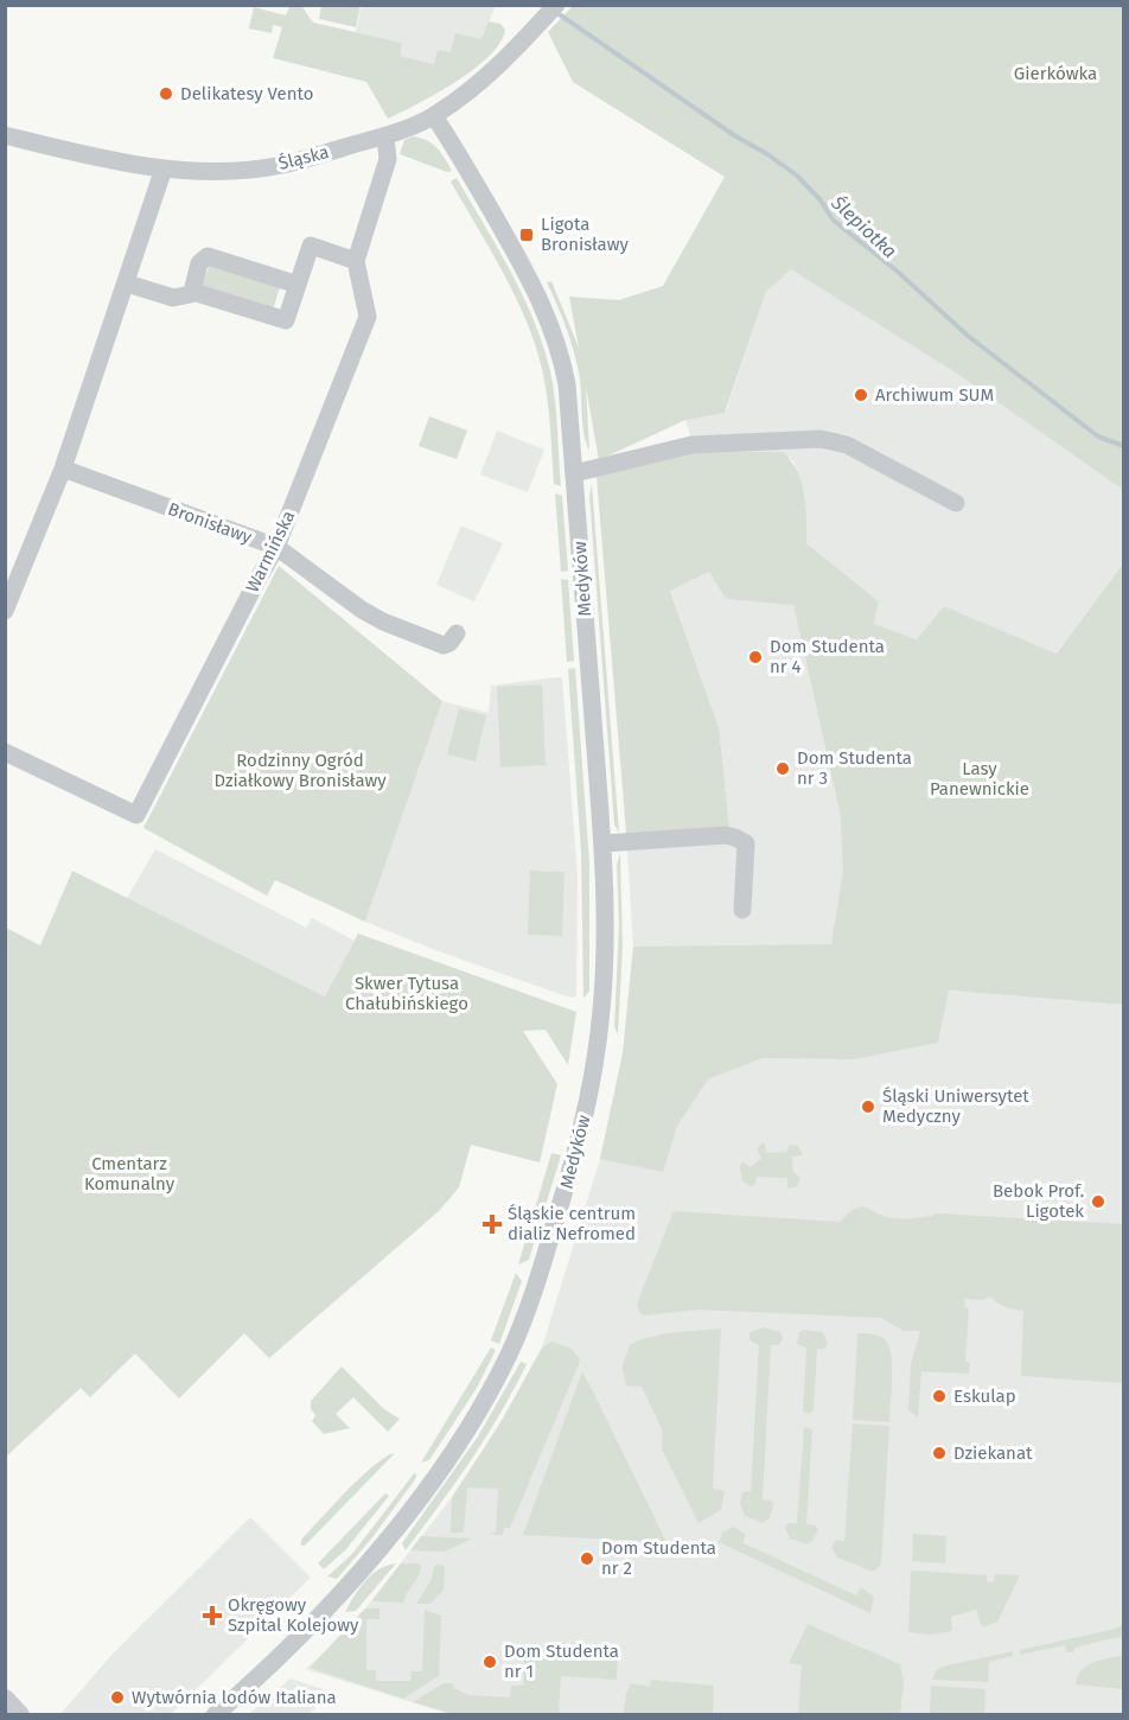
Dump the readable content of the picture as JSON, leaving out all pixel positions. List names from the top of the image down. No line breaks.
{"streets":{"street":["Śląska","Bronisławy","Warmińska","Medyków"]},"crossings":[["Śląska","Warmińska"],["Śląska","Medyków"],["Bronisławy","Warmińska"]],"water":["Ślepiotka"],"parks":["Gierkówka","Rodzinny Ogród Działkowy Bronisławy","Lasy Panewnickie","Skwer Tytusa Chałubińskiego","Cmentarz Komunalny"],"places":{"other":["Delikatesy Vento","Archiwum SUM","Dom Studenta nr 4","Dom Studenta nr 3","Śląski Uniwersytet Medyczny","Bebok Prof. Ligotek","Eskulap","Dziekanat","Dom Studenta nr 2","Dom Studenta nr 1","Wytwórnia lodów Italiana"],"transit":["Ligota Bronisławy"],"health":["Śląskie centrum dializ Nefromed","Okręgowy Szpital Kolejowy"]}}
